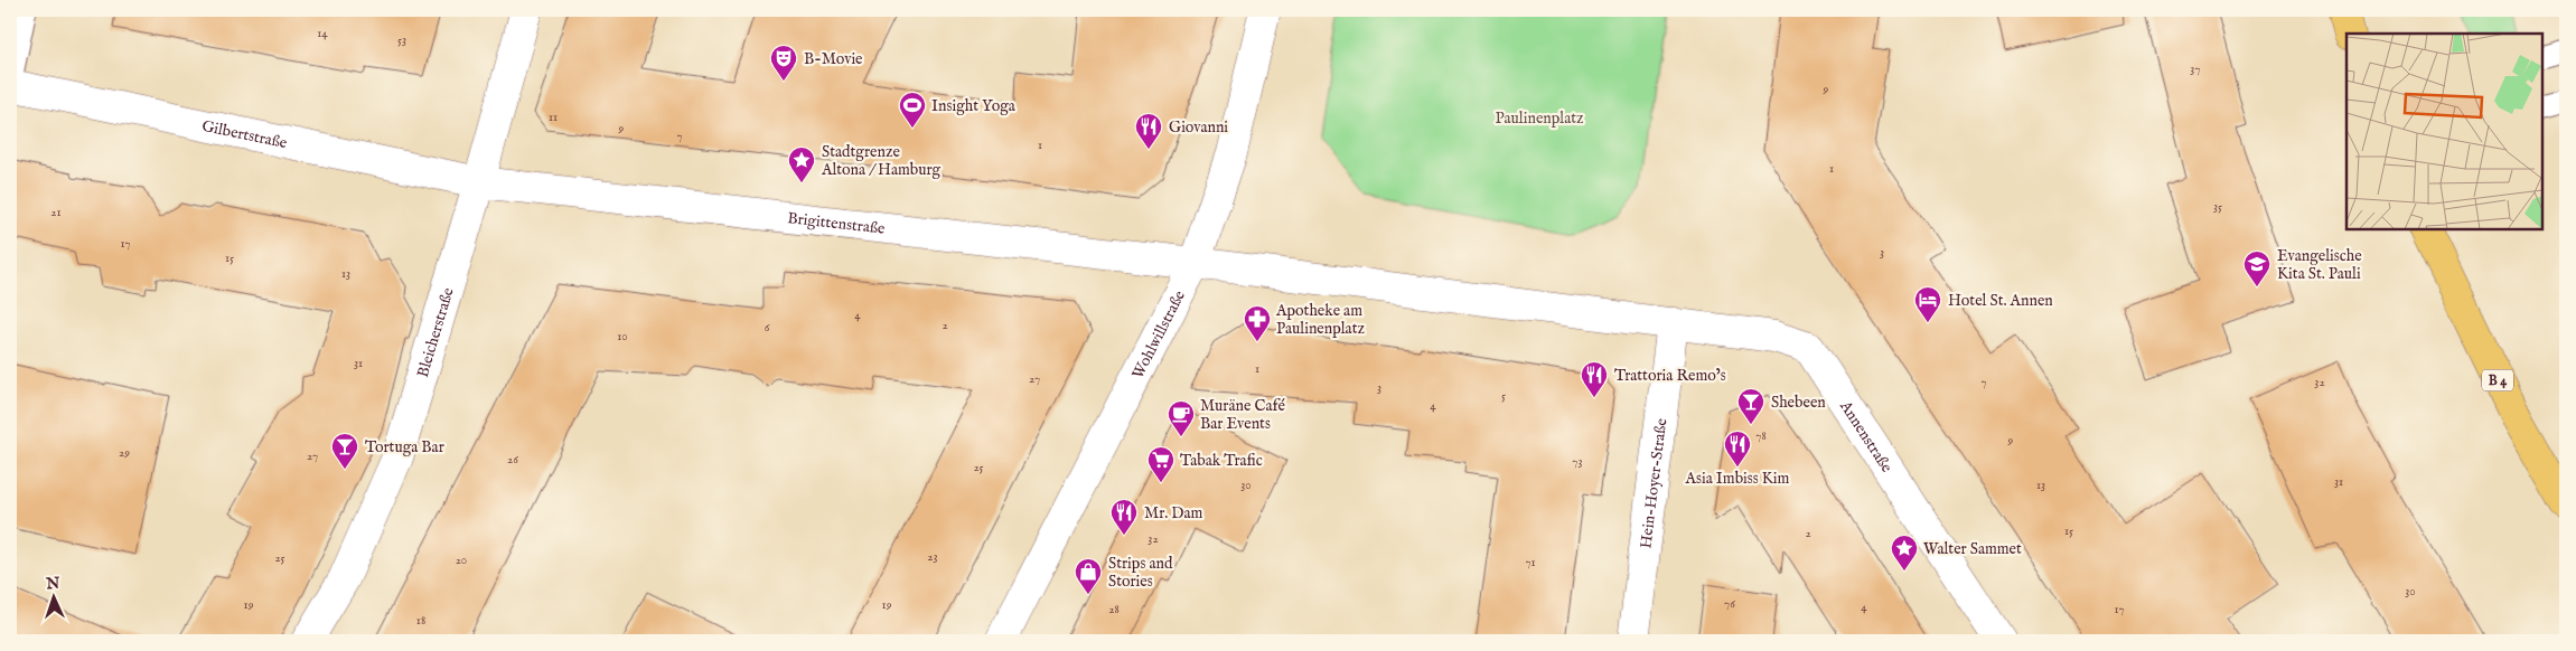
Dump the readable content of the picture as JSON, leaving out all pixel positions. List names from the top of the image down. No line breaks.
{"streets":{"main road":["B 4"],"street":["Gilbertstraße","Brigittenstraße","Bleicherstraße","Wohlwillstraße","Annenstraße","Hein-Hoyer-Straße"]},"crossings":[["Gilbertstraße","Brigittenstraße"],["Gilbertstraße","Bleicherstraße"],["Brigittenstraße","Bleicherstraße"],["Brigittenstraße","Wohlwillstraße"],["Annenstraße","Hein-Hoyer-Straße"]],"parks":["Paulinenplatz"],"places":{"theatre":["B-Movie"],"sports":["Insight Yoga"],"restaurant":["Giovanni","Trattoria Remo’s","Asia Imbiss Kim","Mr. Dam"],"place":["Stadtgrenze Altona / Hamburg","Walter Sammet"],"school or university":["Evangelische Kita St. Pauli"],"hotel":["Hotel St. Annen"],"pharmacy":["Apotheke am Paulinenplatz"],"bar":["Shebeen","Tortuga Bar"],"cafe":["Muräne Café Bar Events"],"supermarket":["Tabak Trafic"],"shop":["Strips and Stories"]},"house_numbers":["14","53","37","9","11","9","7","1","1","35","21","17","3","15","13","4","2","6","10","31","1","27","7","32","3","5","4","78","9","29","27","26","73","25","31","30","13","15","2","32","23","25","20","71","30","76","19","19","4","28","17","18"],"north":"top"}
